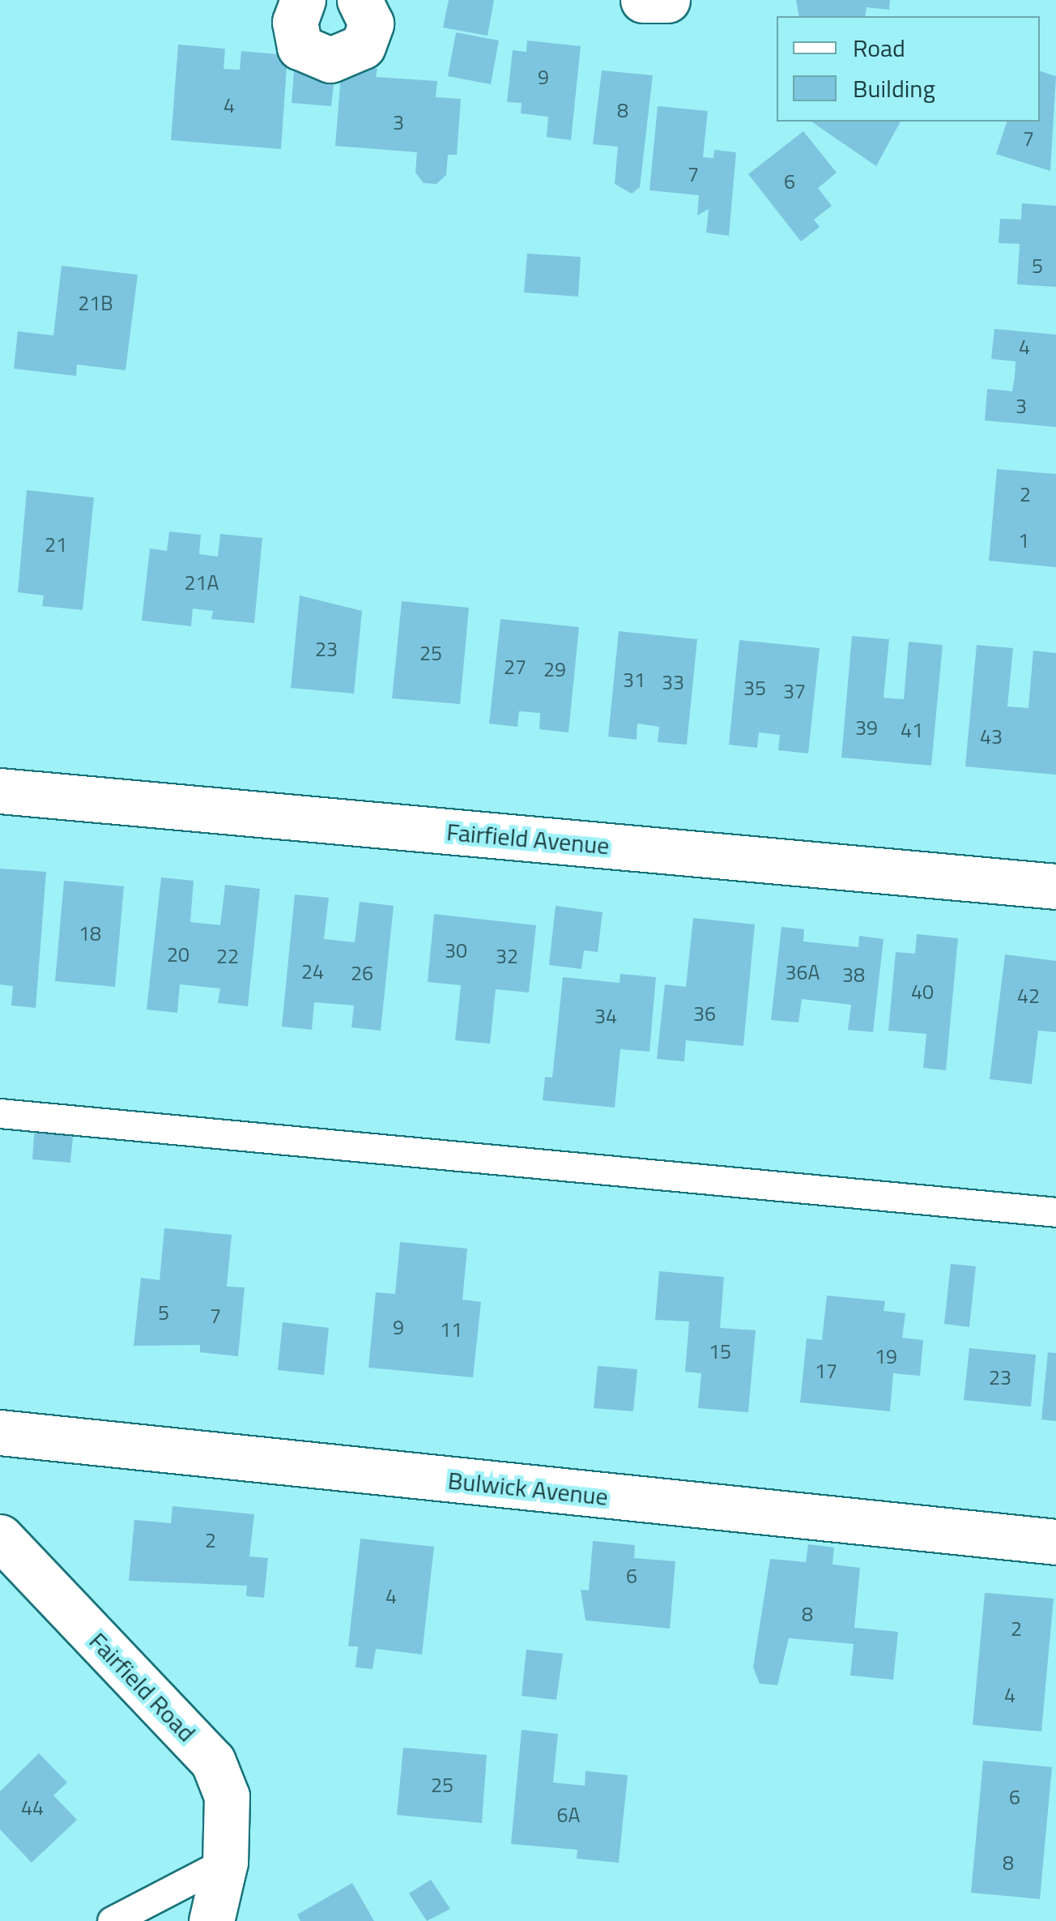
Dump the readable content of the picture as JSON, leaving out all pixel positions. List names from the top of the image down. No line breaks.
{"streets":{"street":["Fairfield Avenue","Bulwick Avenue","Fairfield Road"]},"house_numbers":["9","4","8","3","7","7","6","5","21B","4","3","2","1","21","21A","23","25","27","29","31","33","35","37","39","41","43","18","30","20","22","32","24","36A","26","38","40","42","36","34","5","7","9","11","15","19","17","23","2","6","4","8","2","4","25","6","44","6A","8"],"legend":["Road","Building"]}
